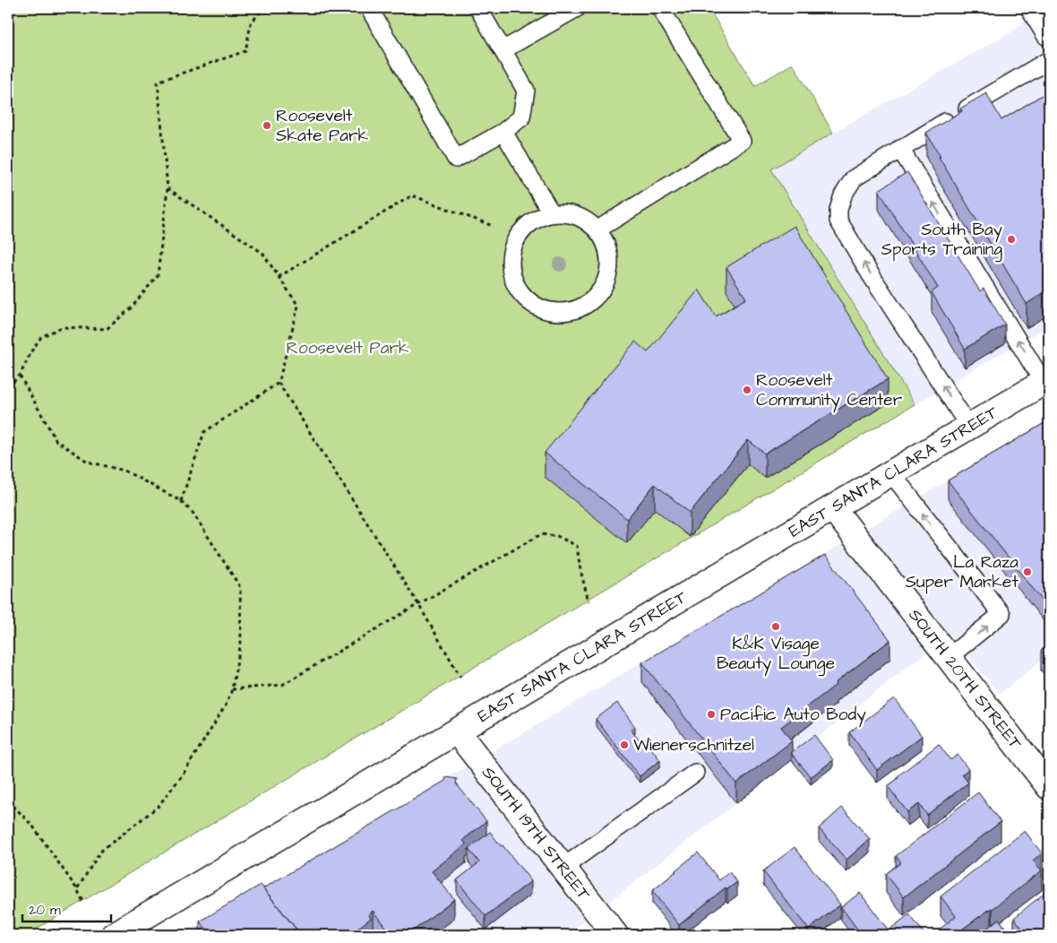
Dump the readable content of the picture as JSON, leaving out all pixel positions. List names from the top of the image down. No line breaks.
{"streets":{"main road":["EAST SANTA CLARA STREET","SOUTH 20TH STREET","SOUTH 19TH STREET"]},"crossings":[["EAST SANTA CLARA STREET","SOUTH 20TH STREET"],["EAST SANTA CLARA STREET","SOUTH 19TH STREET"]],"parks":["Roosevelt Park"],"places":["Roosevelt Skate Park","South Bay Sports Training","Roosevelt Community Center","La Raza Super Market","K&K Visage Beauty Lounge","Pacific Auto Body","Wienerschnitzel"],"scale_bar":"20 m"}
